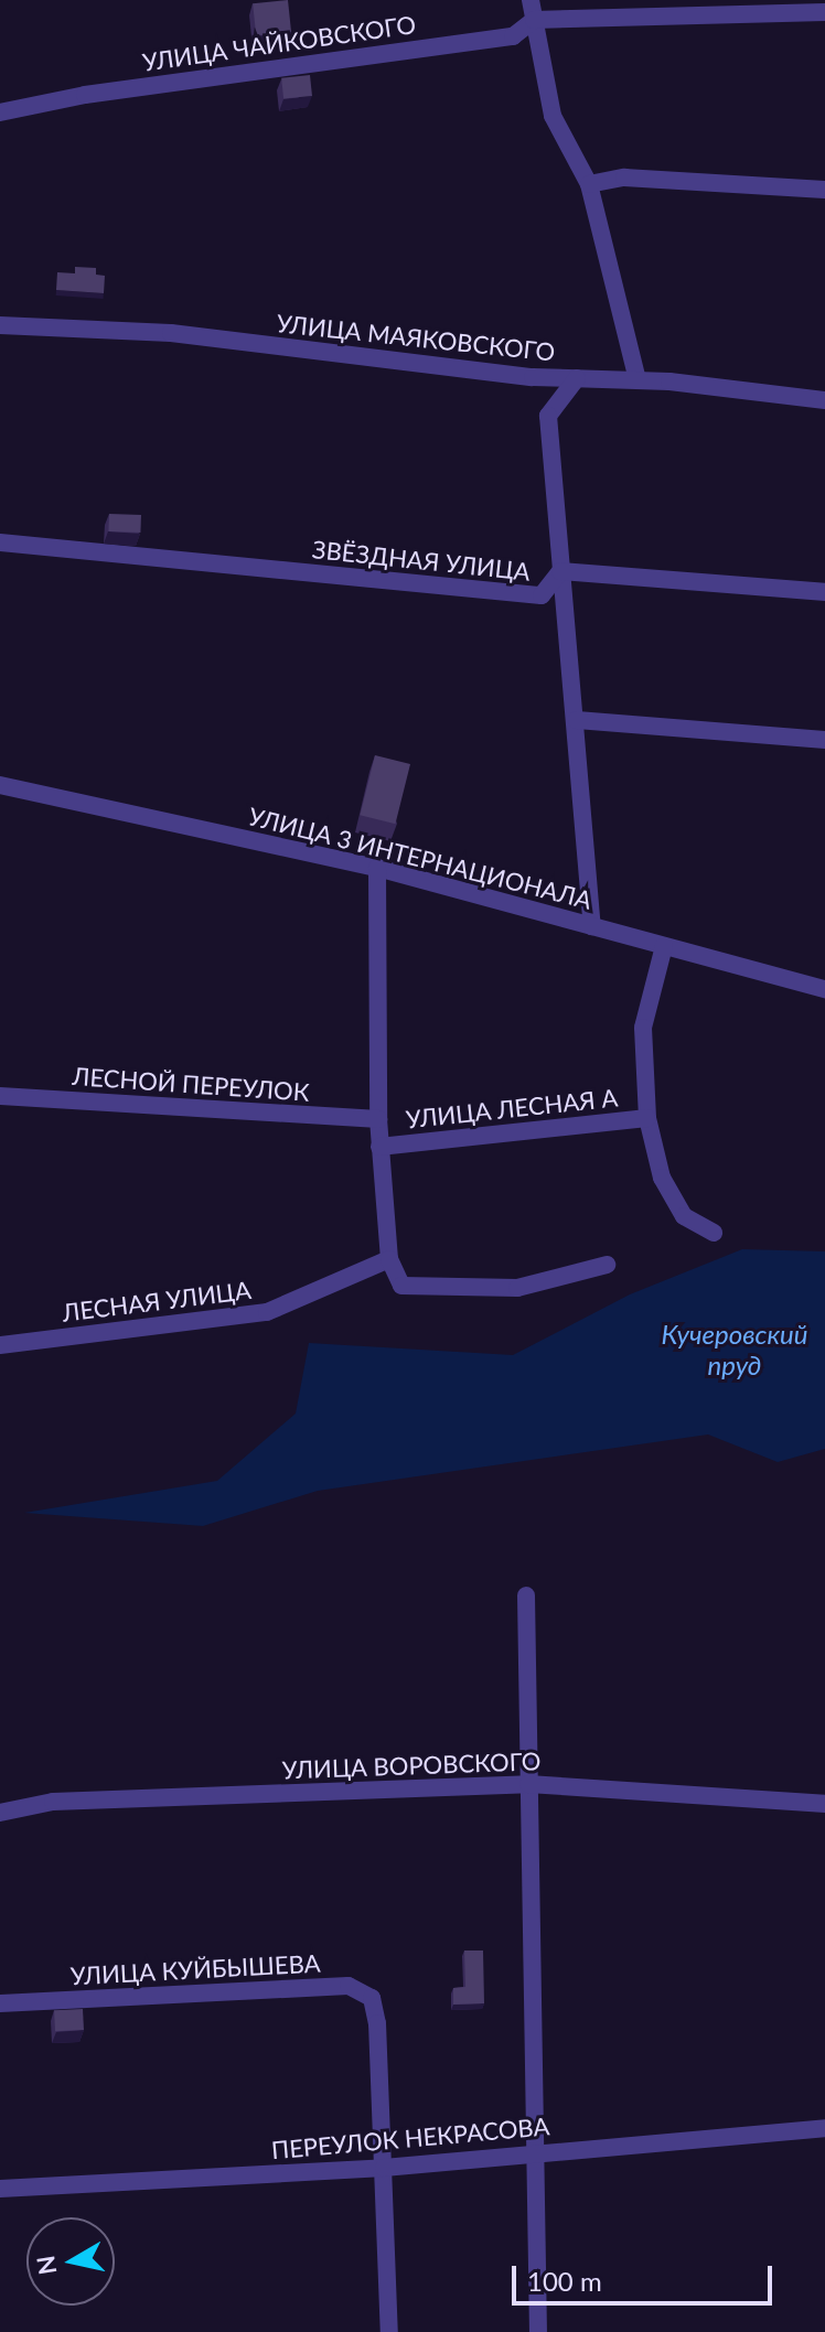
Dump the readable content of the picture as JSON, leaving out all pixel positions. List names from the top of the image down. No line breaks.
{"streets":{"street":["УЛИЦА ЧАЙКОВСКОГО","УЛИЦА МАЯКОВСКОГО","ЗВЁЗДНАЯ УЛИЦА","УЛИЦА 3 ИНТЕРНАЦИОНАЛА","ЛЕСНОЙ ПЕРЕУЛОК","УЛИЦА ЛЕСНАЯ А","ЛЕСНАЯ УЛИЦА","УЛИЦА ВОРОВСКОГО","УЛИЦА КУЙБЫШЕВА","ПЕРЕУЛОК НЕКРАСОВА"]},"crossings":[["УЛИЦА КУЙБЫШЕВА","ПЕРЕУЛОК НЕКРАСОВА"]],"water":["Кучеровский пруд"],"scale_bar":"100 m","north":"left"}
